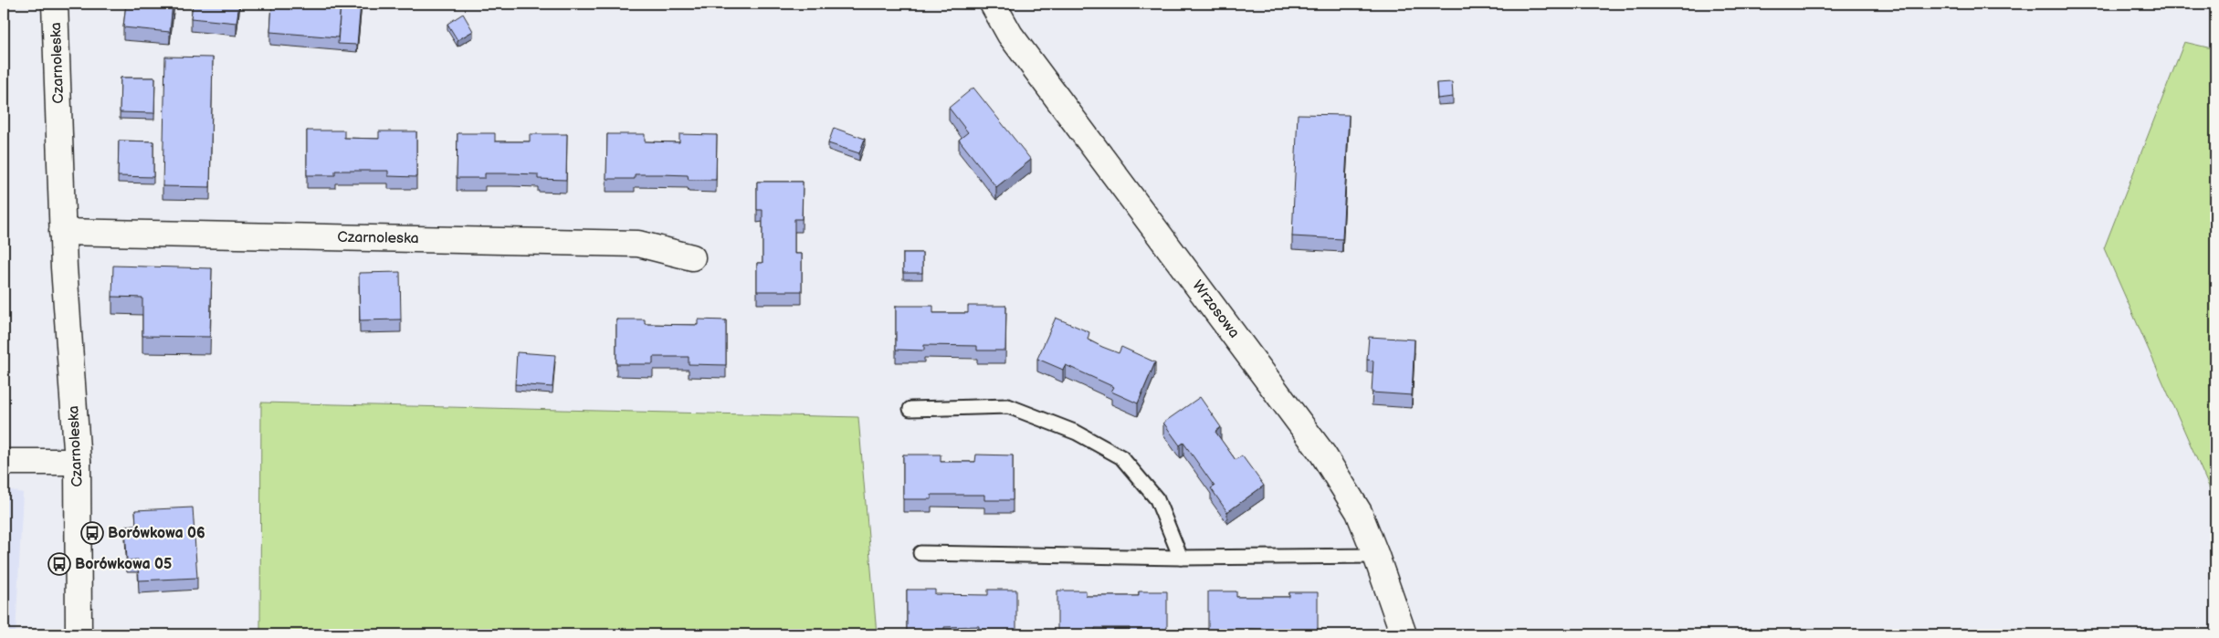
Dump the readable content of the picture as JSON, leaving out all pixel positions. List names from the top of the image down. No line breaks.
{"streets":{"street":["Czarnoleska","Wrzosowa"]},"places":{"bus stop":["Borówkowa 06","Borówkowa 05"]}}
